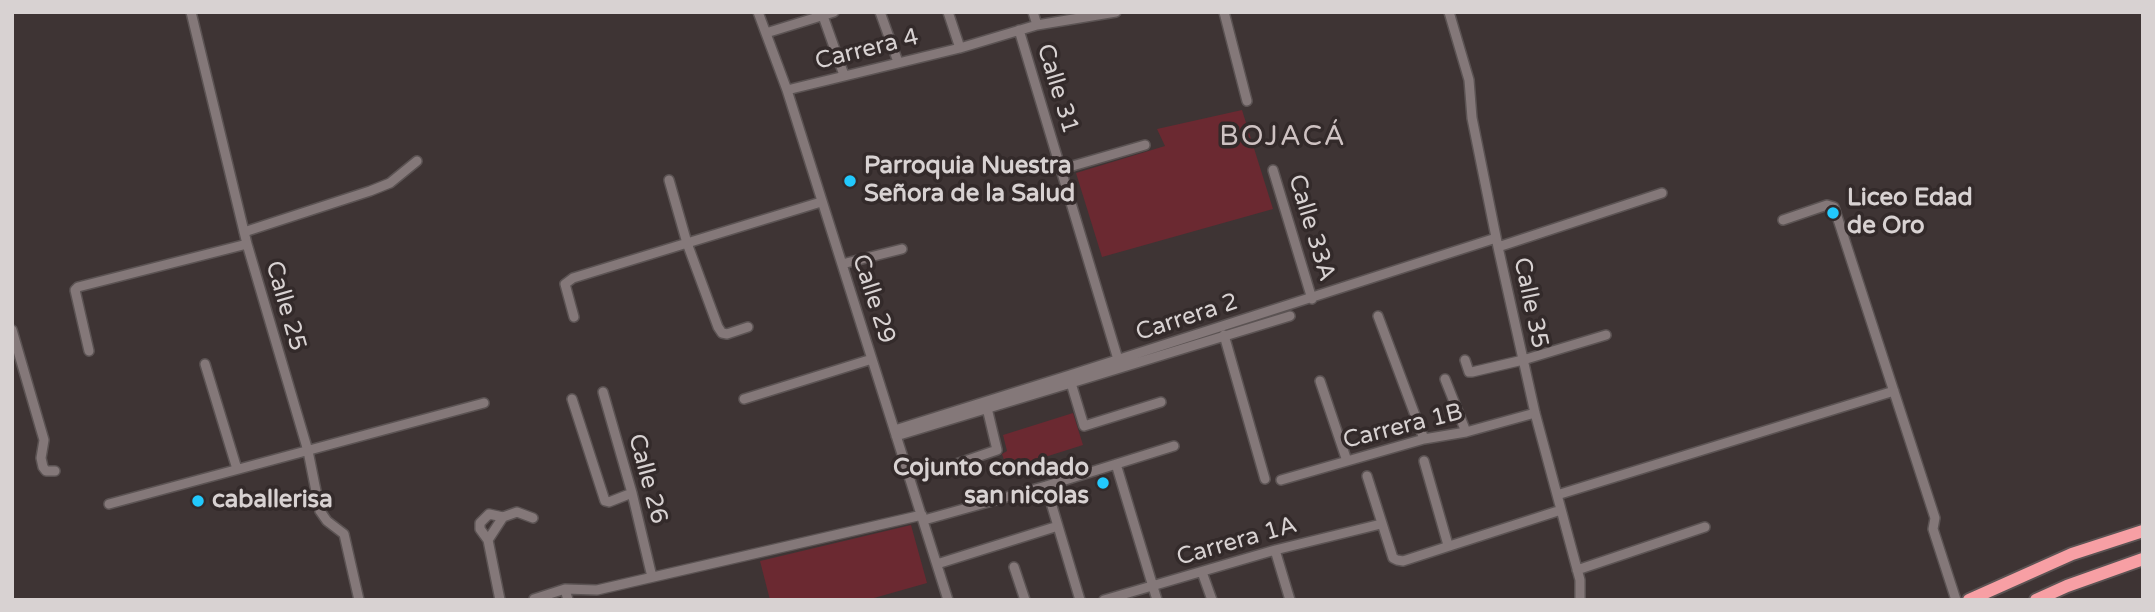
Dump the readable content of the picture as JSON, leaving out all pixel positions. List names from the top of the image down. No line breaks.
{"streets":{"street":["Carrera 4","Calle 31","Calle 33A","Calle 29","Calle 35","Calle 25","Carrera 2","Carrera 1B","Calle 26","Carrera 1A"]},"crossings":[["Carrera 4","Calle 31"],["Carrera 4","Calle 29"],["Calle 31","Carrera 2"],["Calle 33A","Carrera 2"],["Calle 35","Carrera 2"],["Calle 35","Carrera 1B"]],"districts":["BOJACÁ"],"places":["Parroquia Nuestra Señora de la Salud","Liceo Edad de Oro","Cojunto condado san nicolas","caballerisa"]}
